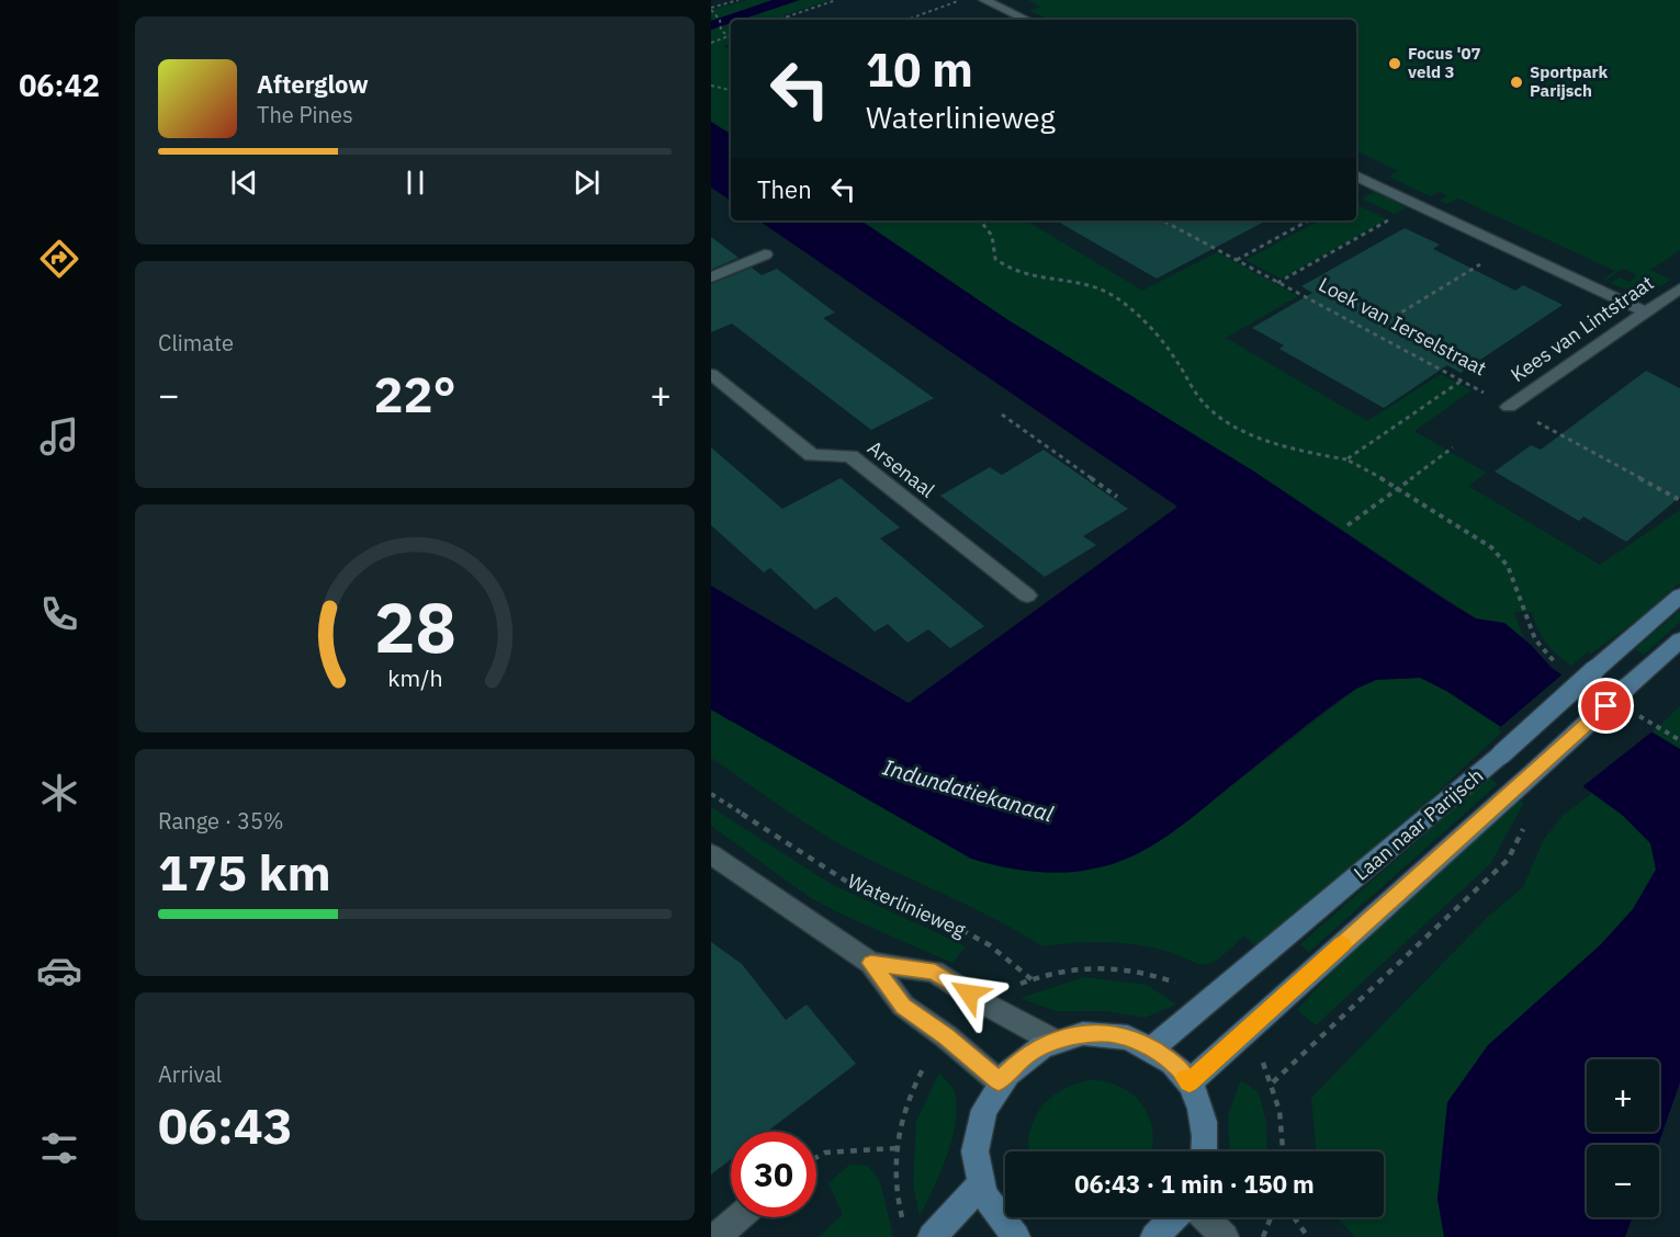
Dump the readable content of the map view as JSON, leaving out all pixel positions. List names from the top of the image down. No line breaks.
{"streets":{"street":["Kees van Lintstraat","Arsenaal","Laan naar Parijsch"],"path":["Loek van Ierselstraat","Waterlinieweg"]},"crossings":[["Loek van Ierselstraat","Kees van Lintstraat"]],"water":["Indundatiekanaal"],"places":["Focus '07 veld 3","Sportpark Parijsch"],"page":{"tabs":"06:42","turn":["10 m","Waterlinieweg"],"song":["Afterglow","The Pines"],"then":"Then","tile":["Climate",["Range · 35%","175 km"],["Arrival","06:43"]],"heat":["−","22°","+"],"map_buttons":["+","−"],"limit":"30","trip":"06:43 · 1 min · 150 m","gauge":["28","km/h"]}}
